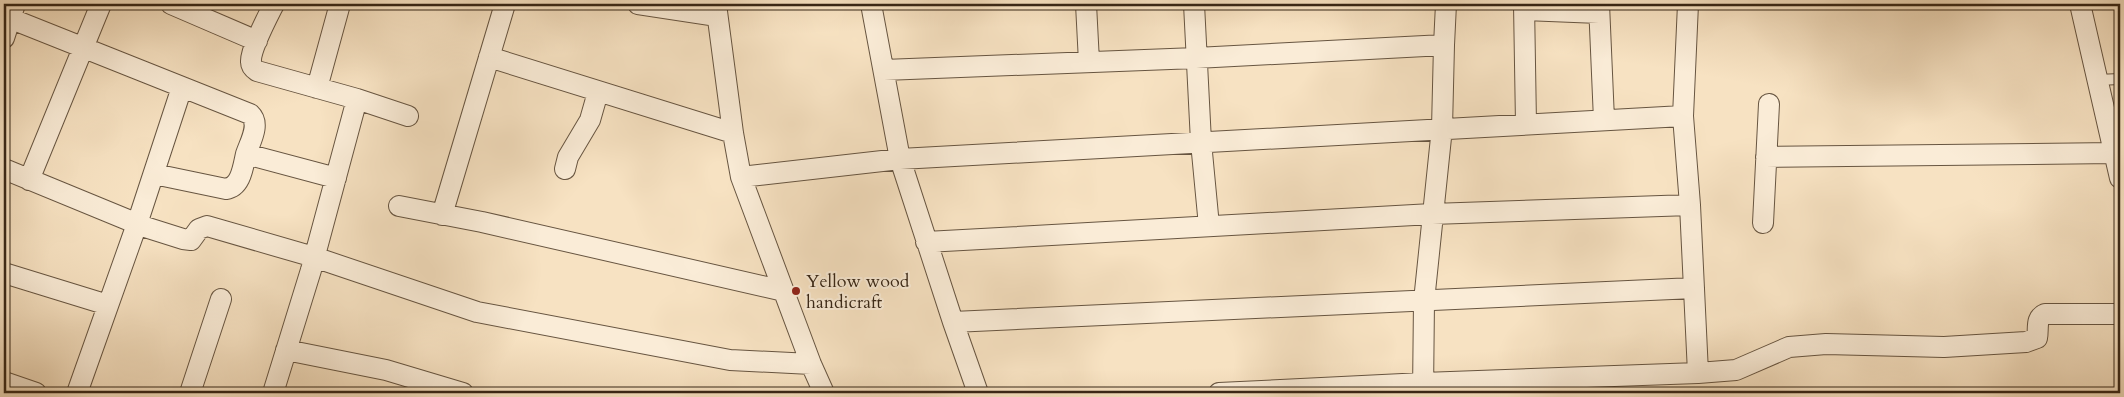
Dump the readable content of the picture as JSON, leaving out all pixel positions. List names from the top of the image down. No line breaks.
{"places":["Yellow wood handicraft"]}
